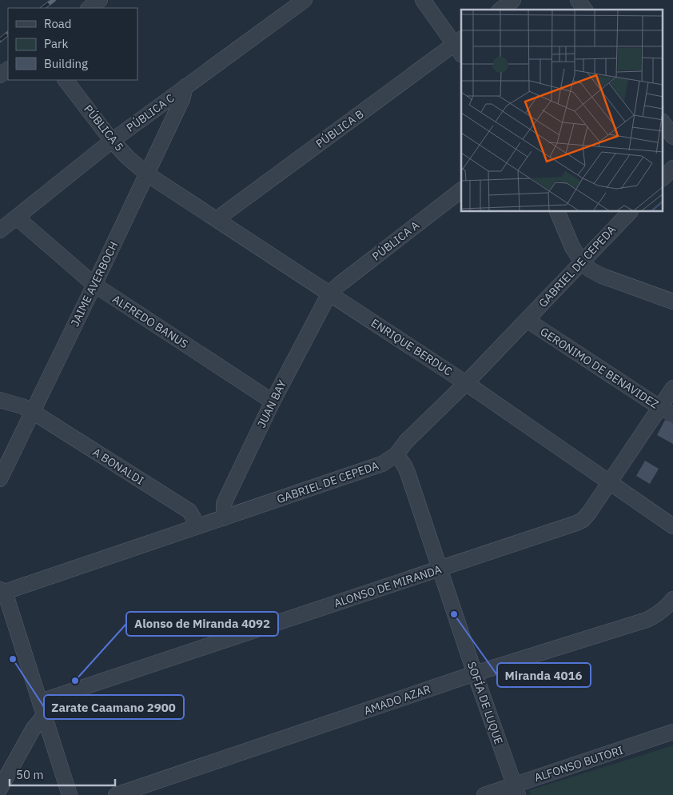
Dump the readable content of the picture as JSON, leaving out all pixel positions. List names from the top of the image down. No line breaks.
{"streets":{"street":["PÚBLICA C","PÚBLICA 5","PÚBLICA B","PÚBLICA A","GABRIEL DE CEPEDA","JAIME AVERBOCH","ALFREDO BANUS","ENRIQUE BERDUC","GERONIMO DE BENAVIDEZ","JUAN BAY","A BONALDI","ALONSO DE MIRANDA","AMADO AZAR","SOFÍA DE LUQUE","ALFONSO BUTORI"]},"crossings":[["PÚBLICA C","PÚBLICA 5"],["PÚBLICA C","JAIME AVERBOCH"],["PÚBLICA C","ALFREDO BANUS"],["PÚBLICA 5","JAIME AVERBOCH"],["PÚBLICA 5","ENRIQUE BERDUC"],["PÚBLICA B","ENRIQUE BERDUC"],["PÚBLICA A","ENRIQUE BERDUC"],["PÚBLICA A","JUAN BAY"],["GABRIEL DE CEPEDA","ENRIQUE BERDUC"],["GABRIEL DE CEPEDA","GERONIMO DE BENAVIDEZ"],["GABRIEL DE CEPEDA","JUAN BAY"],["GABRIEL DE CEPEDA","A BONALDI"],["GABRIEL DE CEPEDA","SOFÍA DE LUQUE"],["JAIME AVERBOCH","ALFREDO BANUS"],["JAIME AVERBOCH","ENRIQUE BERDUC"],["JAIME AVERBOCH","A BONALDI"],["ALFREDO BANUS","JUAN BAY"],["ENRIQUE BERDUC","JUAN BAY"],["ENRIQUE BERDUC","ALONSO DE MIRANDA"],["GERONIMO DE BENAVIDEZ","ALONSO DE MIRANDA"],["ALONSO DE MIRANDA","SOFÍA DE LUQUE"],["AMADO AZAR","SOFÍA DE LUQUE"],["SOFÍA DE LUQUE","ALFONSO BUTORI"]],"places":["Miranda 4016","Zarate Caamano 2900","Alonso de Miranda 4092"],"legend":["Road","Park","Building"],"scale_bar":"50 m"}
